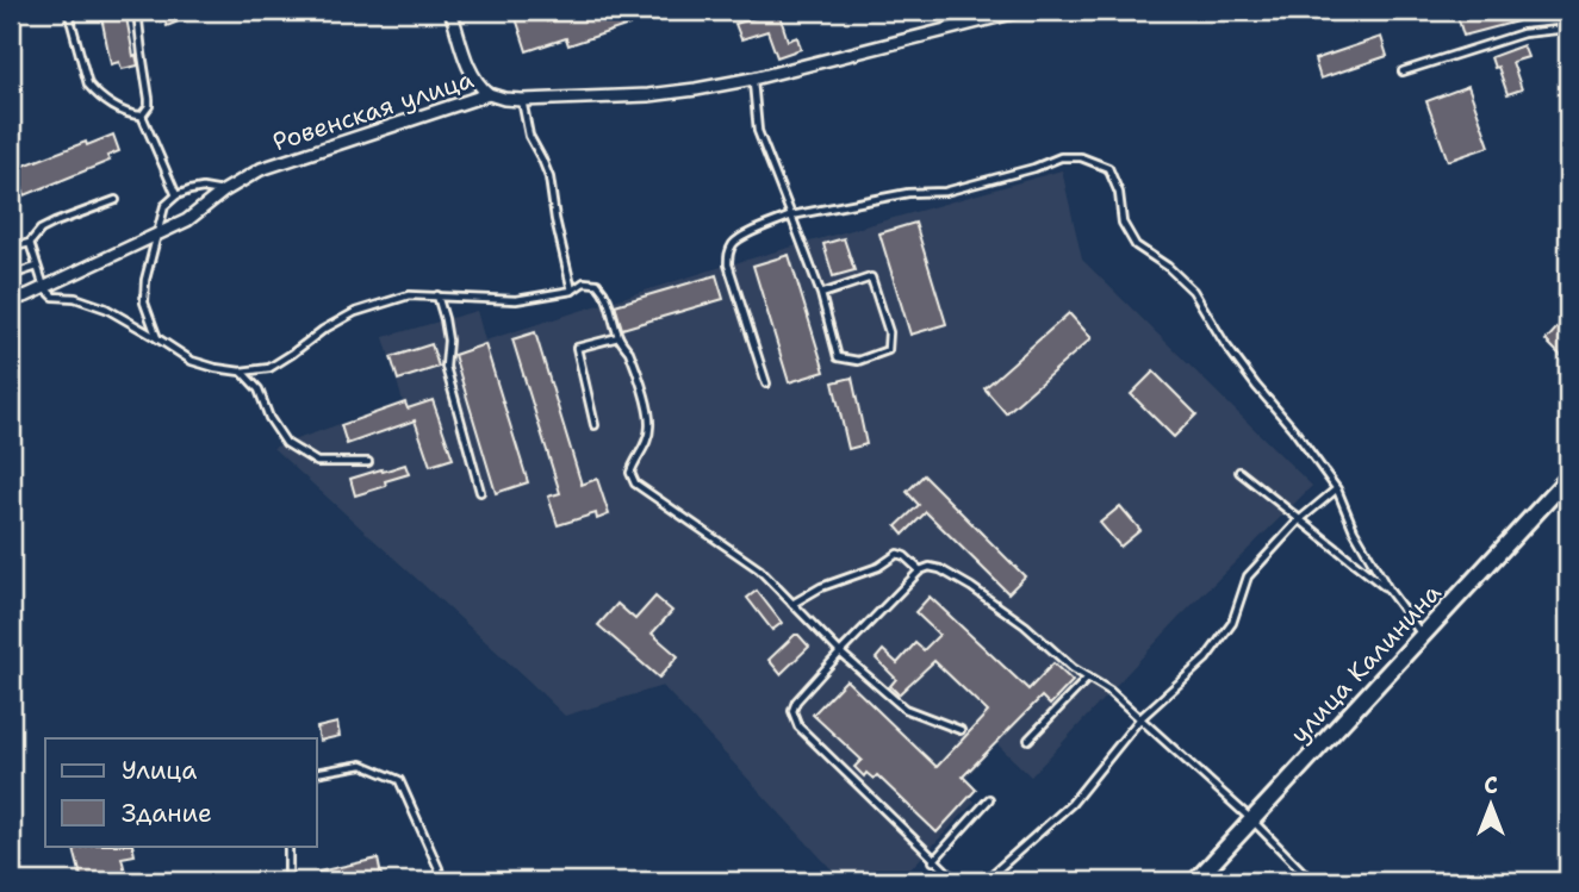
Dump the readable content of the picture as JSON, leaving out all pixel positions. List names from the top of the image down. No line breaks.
{"streets":{"main road":["улица Калинина"],"street":["Ровенская улица"]},"legend":["Улица","Здание"],"north":"top"}
